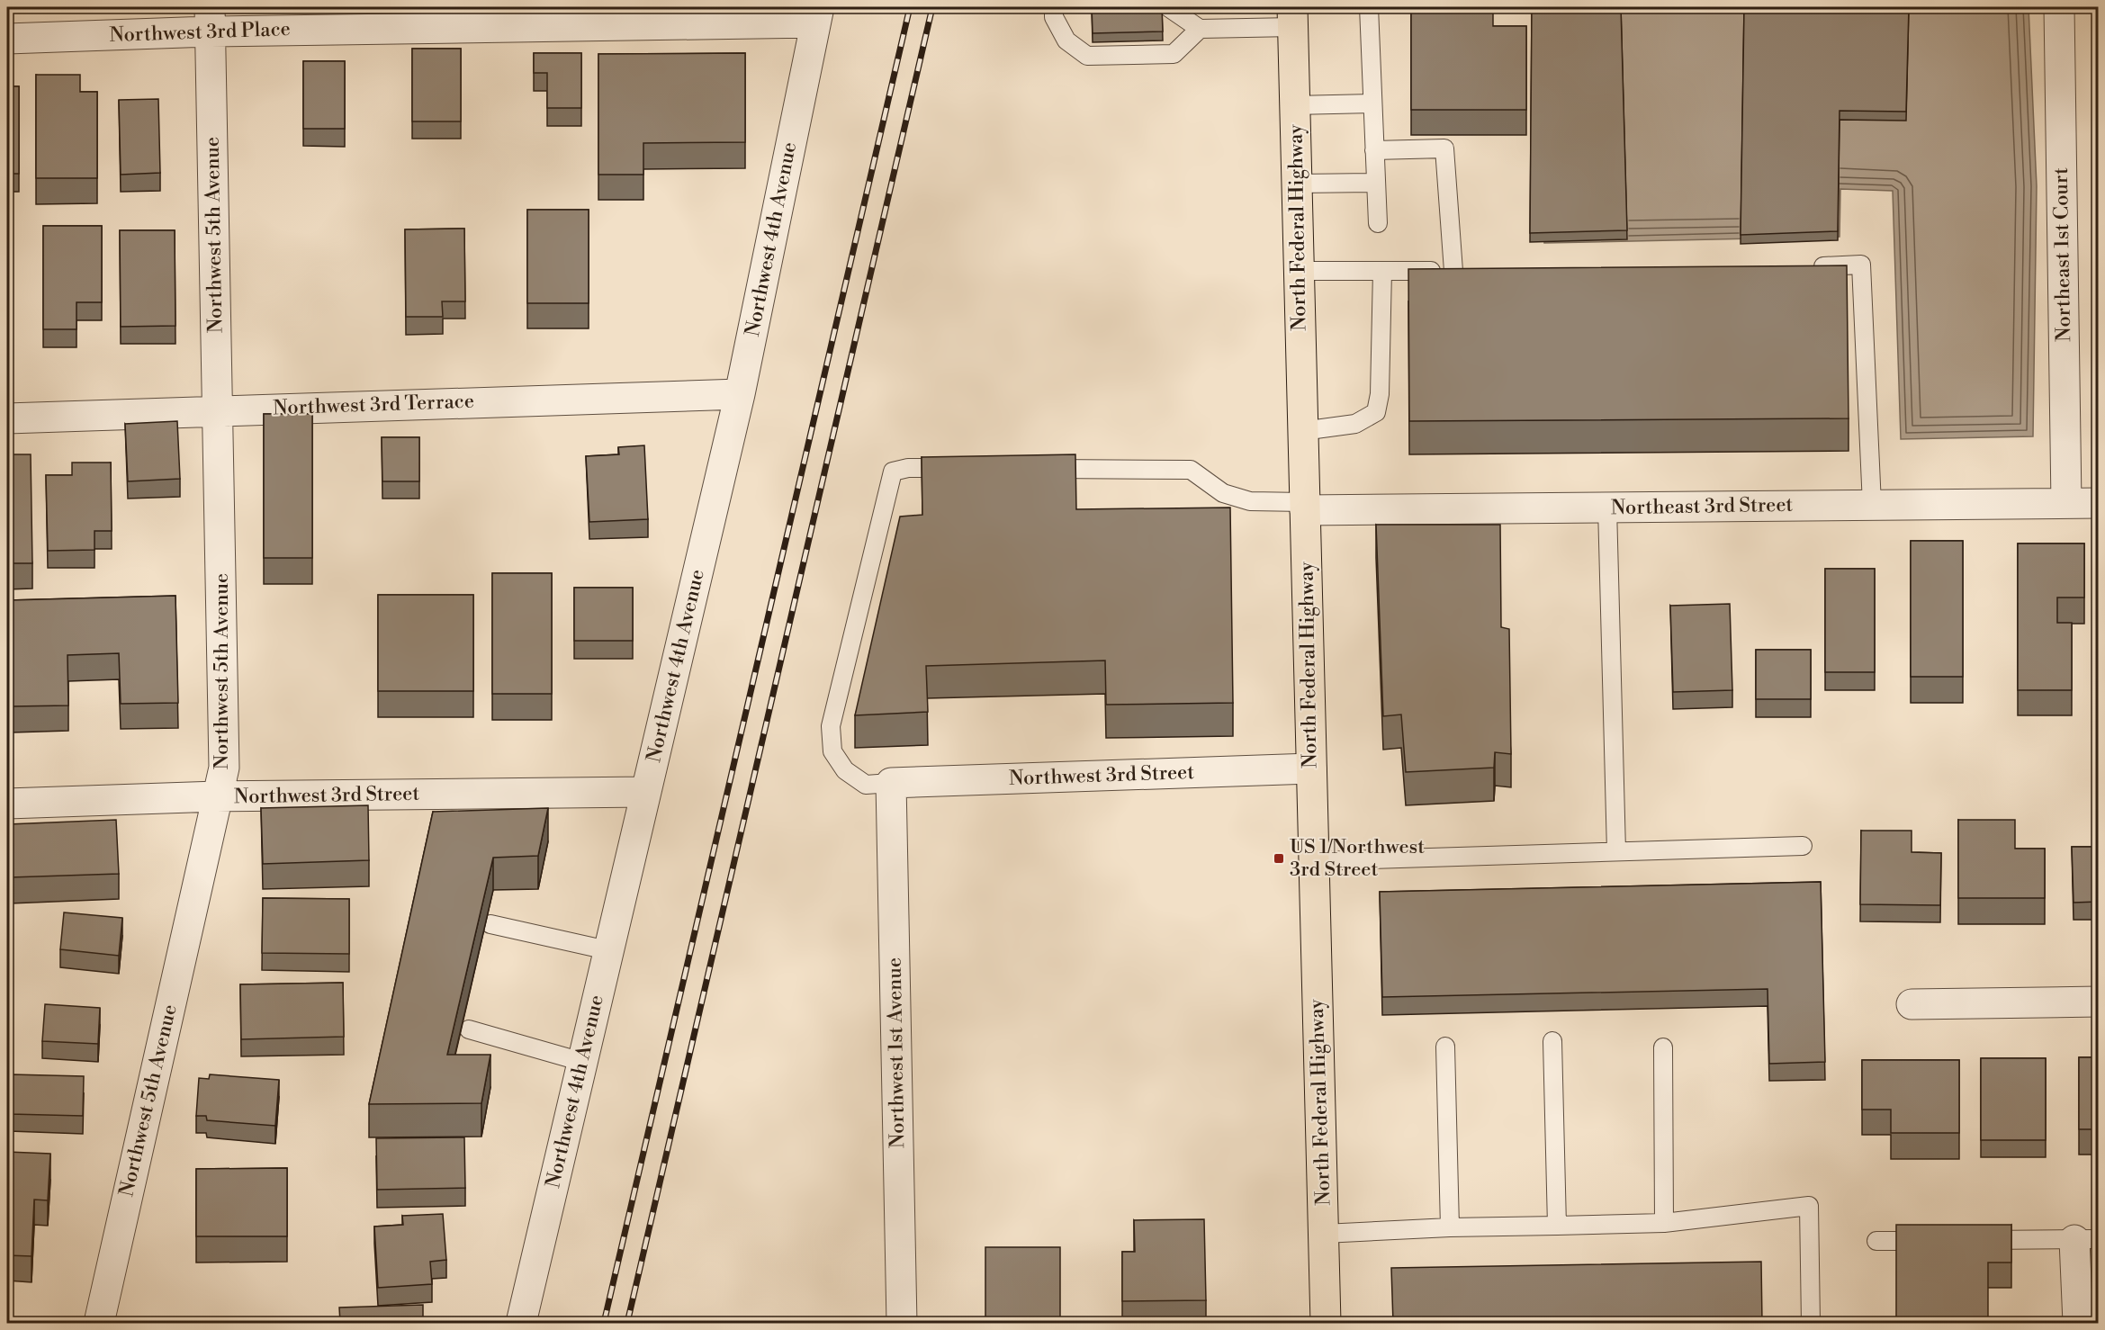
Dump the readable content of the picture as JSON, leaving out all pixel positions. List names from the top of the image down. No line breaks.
{"streets":{"main road":["North Federal Highway"],"street":["Northwest 3rd Place","Northwest 5th Avenue","Northwest 4th Avenue","Northeast 1st Court","Northwest 3rd Terrace","Northeast 3rd Street","Northwest 3rd Street","Northwest 1st Avenue"]},"crossings":[["Northwest 3rd Place","Northwest 5th Avenue"],["Northwest 3rd Place","Northwest 4th Avenue"],["North Federal Highway","Northeast 3rd Street"],["North Federal Highway","Northwest 3rd Street"],["Northwest 5th Avenue","Northwest 3rd Terrace"],["Northwest 5th Avenue","Northwest 3rd Street"],["Northwest 4th Avenue","Northwest 3rd Terrace"],["Northwest 4th Avenue","Northwest 3rd Street"],["Northeast 1st Court","Northeast 3rd Street"],["Northwest 3rd Street","Northwest 1st Avenue"]],"places":{"transit":["US 1/Northwest 3rd Street"]}}
